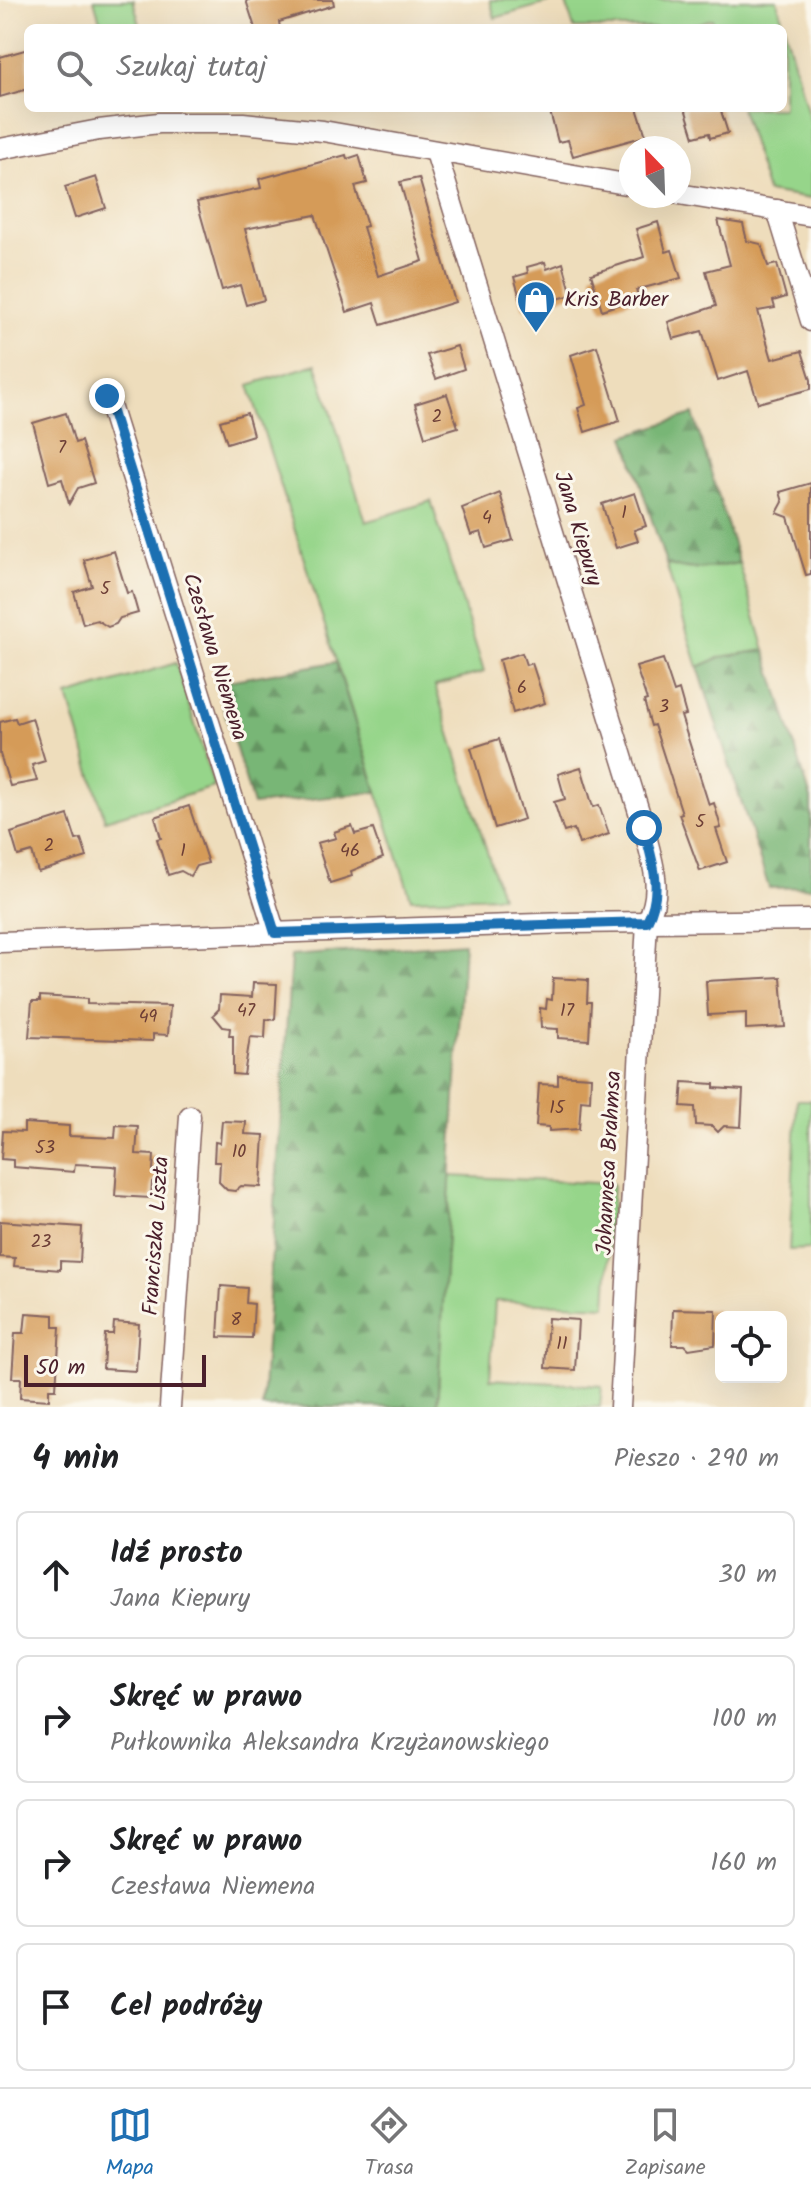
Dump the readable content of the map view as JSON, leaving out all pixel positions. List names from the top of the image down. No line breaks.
{"streets":{"street":["Jana Kiepury","Czesława Niemena","Johannesa Brahmsa","Franciszka Liszta"]},"crossings":[["Jana Kiepury","Johannesa Brahmsa"]],"places":{"shop":["Kris Barber"]},"house_numbers":["2","7","1","4","5","6","3","5","2","1","46","47","17","49","15","53","10","23","8","11"],"scale_bar":"50 m","north":"top left","page":{"search":"Szukaj tutaj","scale":"50 m","heading":["4 min","Pieszo · 290 m"],"list":[["Idź prosto","Jana Kiepury","30 m"],["Skręć w prawo","Pułkownika Aleksandra Krzyżanowskiego","100 m"],["Skręć w prawo","Czesława Niemena","160 m"],"Cel podróży"],"nav":["Mapa","Trasa","Zapisane"]}}
